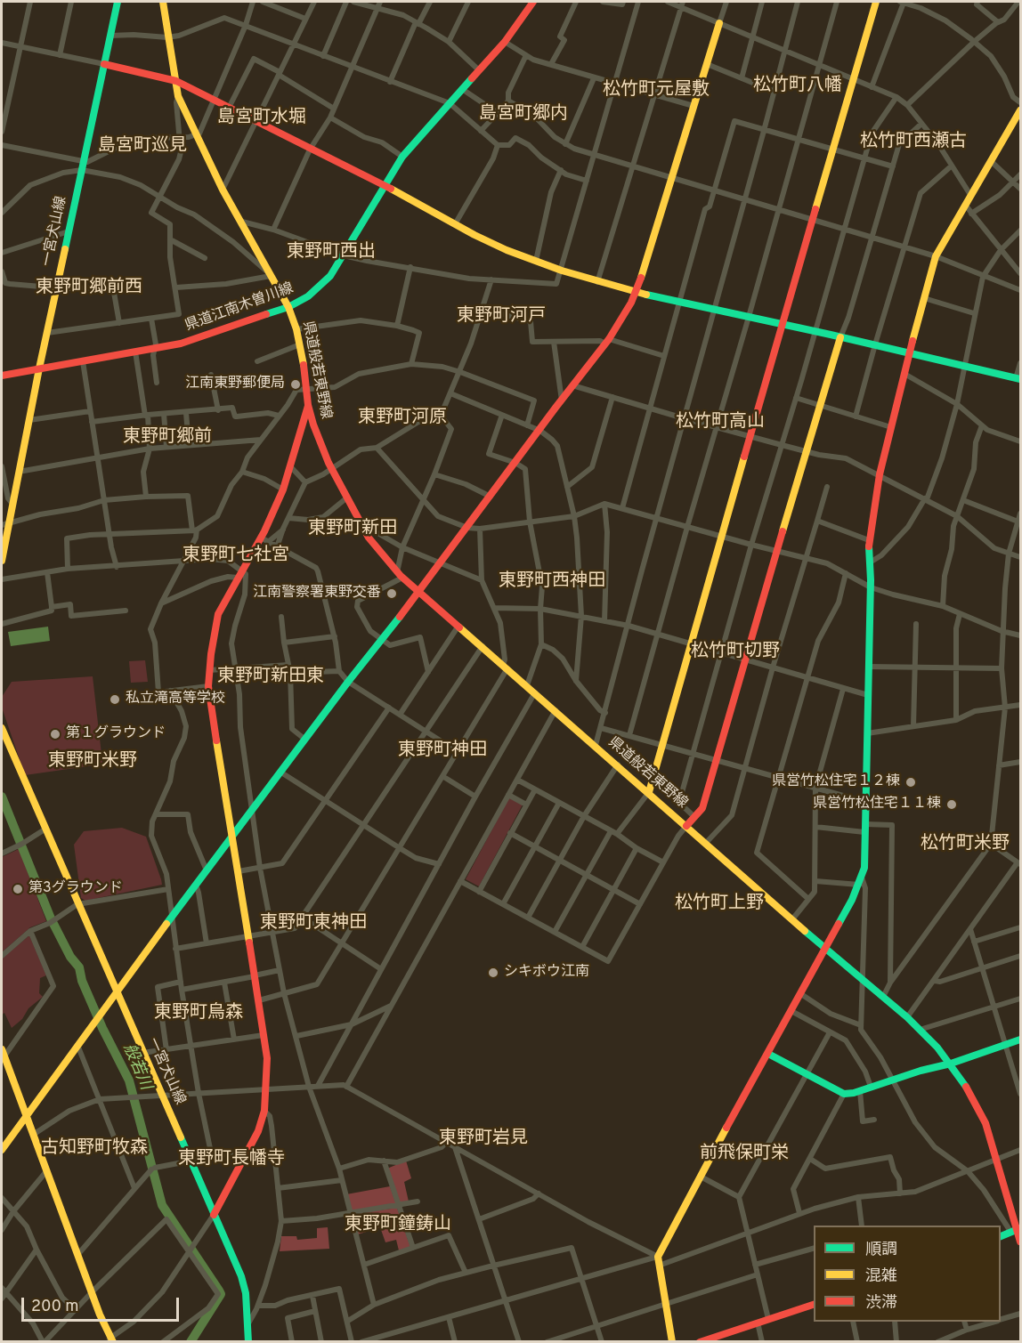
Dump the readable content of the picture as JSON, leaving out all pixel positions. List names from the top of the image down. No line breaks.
{"streets":{"street":["一宮犬山線","県道江南木曽川線","県道般若東野線"]},"crossings":[["一宮犬山線","県道江南木曽川線"],["県道江南木曽川線","県道般若東野線"]],"districts":["松竹町八幡","松竹町元屋敷","島宮町郷内","島宮町水堀","松竹町西瀬古","島宮町巡見","東野町西出","東野町郷前西","東野町河戸","東野町河原","松竹町高山","東野町郷前","東野町新田","東野町七社宮","東野町西神田","松竹町切野","東野町新田東","東野町神田","東野町米野","松竹町米野","松竹町上野","東野町東神田","東野町烏森","東野町岩見","古知野町牧森","前飛保町栄","東野町長幡寺","東野町鐘鋳山"],"water":["般若川"],"places":["江南東野郵便局","江南警察署東野交番","私立滝高等学校","第１グラウンド","県営竹松住宅１２棟","県営竹松住宅１１棟","第3グラウンド","シキボウ江南"],"legend":["順調","混雑","渋滞"],"scale_bar":"200 m"}
